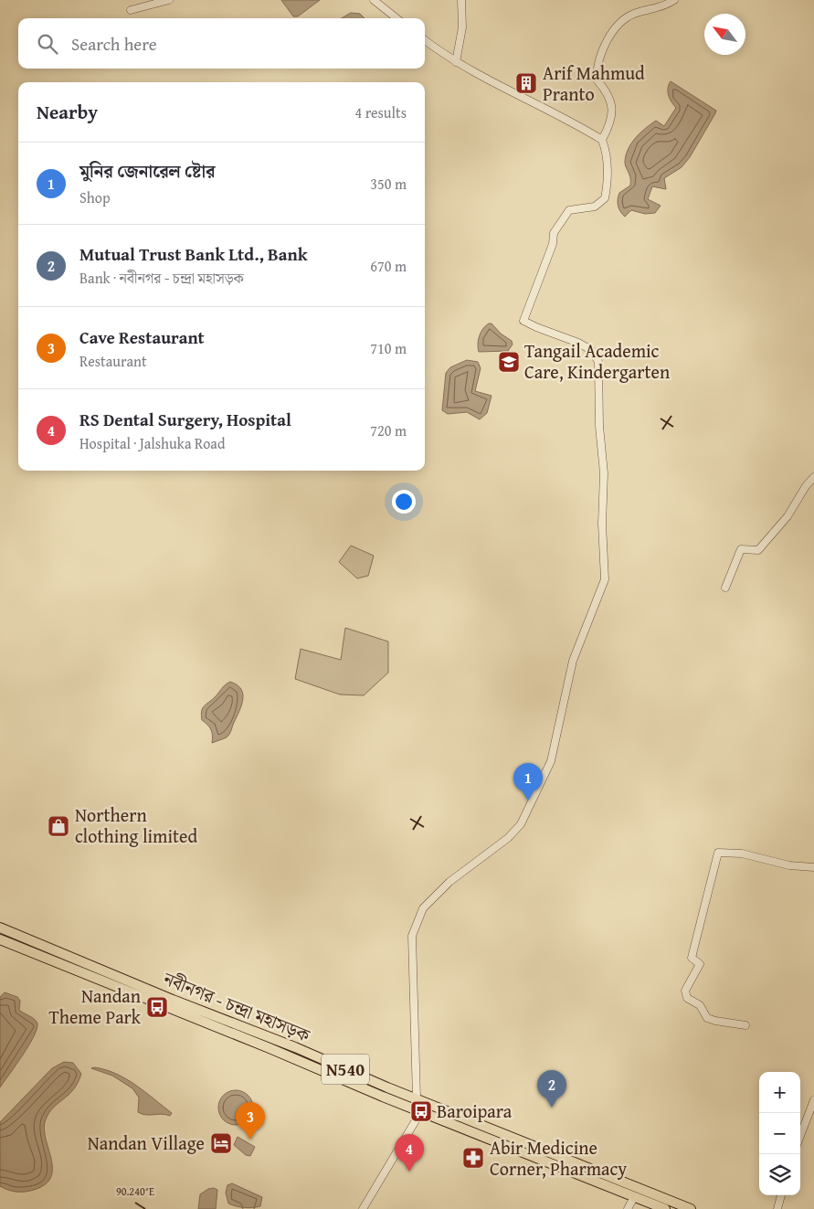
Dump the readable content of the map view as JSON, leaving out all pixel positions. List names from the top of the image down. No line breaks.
{"streets":{"highway":["নবীনগর - চন্দ্রা মহাসড়ক","N540"]},"places":{"building":["Arif Mahmud Pranto"],"school or university":["Tangail Academic Care, Kindergarten"],"shop":["Northern clothing limited"],"bus stop":["Nandan Theme Park","Baroipara"],"hotel":["Nandan Village"],"pharmacy":["Abir Medicine Corner, Pharmacy"]},"north":"top left","page":{"search":"Search here","heading":["Nearby","4 results"],"list":[{"mark":"1","name":"মুনির জেনারেল ষ্টোর","note":"Shop","value":"350 m"},{"mark":"2","name":"Mutual Trust Bank Ltd., Bank","note":"Bank · নবীনগর - চন্দ্রা মহাসড়ক","value":"670 m"},{"mark":"3","name":"Cave Restaurant","note":"Restaurant","value":"710 m"},{"mark":"4","name":"RS Dental Surgery, Hospital","note":"Hospital · Jalshuka Road","value":"720 m"}],"pins":["1","2","3","4"],"map_buttons":["+","−"]},"coordinates":["90.240°E"]}
